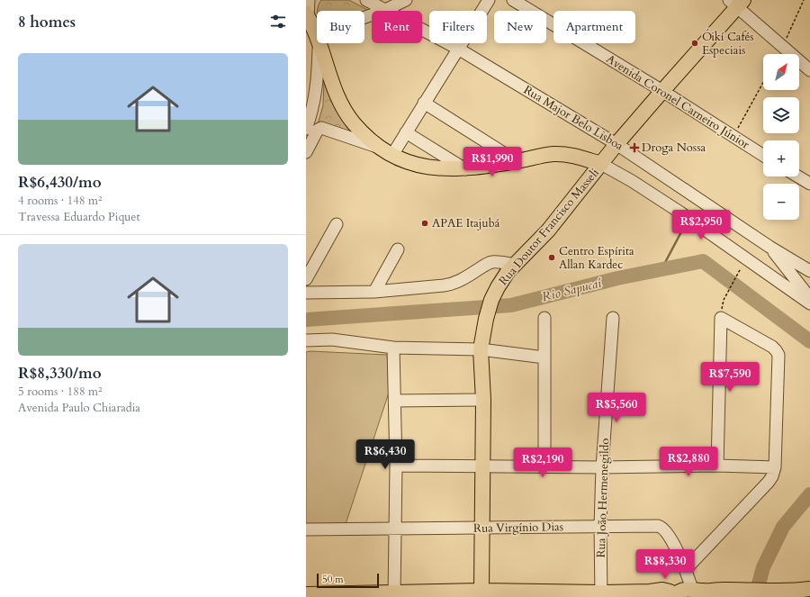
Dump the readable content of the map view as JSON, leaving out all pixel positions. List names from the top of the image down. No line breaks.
{"streets":{"main road":["Rua Doutor Francisco Masseli"],"street":["Avenida Coronel Carneiro Júnior","Rua Major Belo Lisboa","Rua João Hermenegildo","Rua Virgínio Dias"]},"crossings":[["Avenida Coronel Carneiro Júnior","Rua Doutor Francisco Masseli"],["Rua Major Belo Lisboa","Rua Doutor Francisco Masseli"],["Rua Doutor Francisco Masseli","Rua Virgínio Dias"],["Rua João Hermenegildo","Rua Virgínio Dias"]],"water":["Rio Sapucaí"],"places":{"other":["Óikí Cafés Especiais","APAE Itajubá","Centro Espírita Allan Kardec"],"health":["Droga Nossa"]},"scale_bar":"50 m","north":"top right","page":{"heading":"8 homes","chip":["Buy","Rent","Filters","New","Apartment"],"list":[{"name":"R$6,430/mo","note":"4 rooms · 148 m² · Travessa Eduardo Piquet"},{"name":"R$8,330/mo","note":"5 rooms · 188 m² · Avenida Paulo Chiaradia"}],"map_buttons":["+","−"],"price":["R$1,990","R$2,950","R$7,590","R$5,560","R$6,430","R$2,880","R$2,190","R$8,330"],"scale":"50 m"}}
